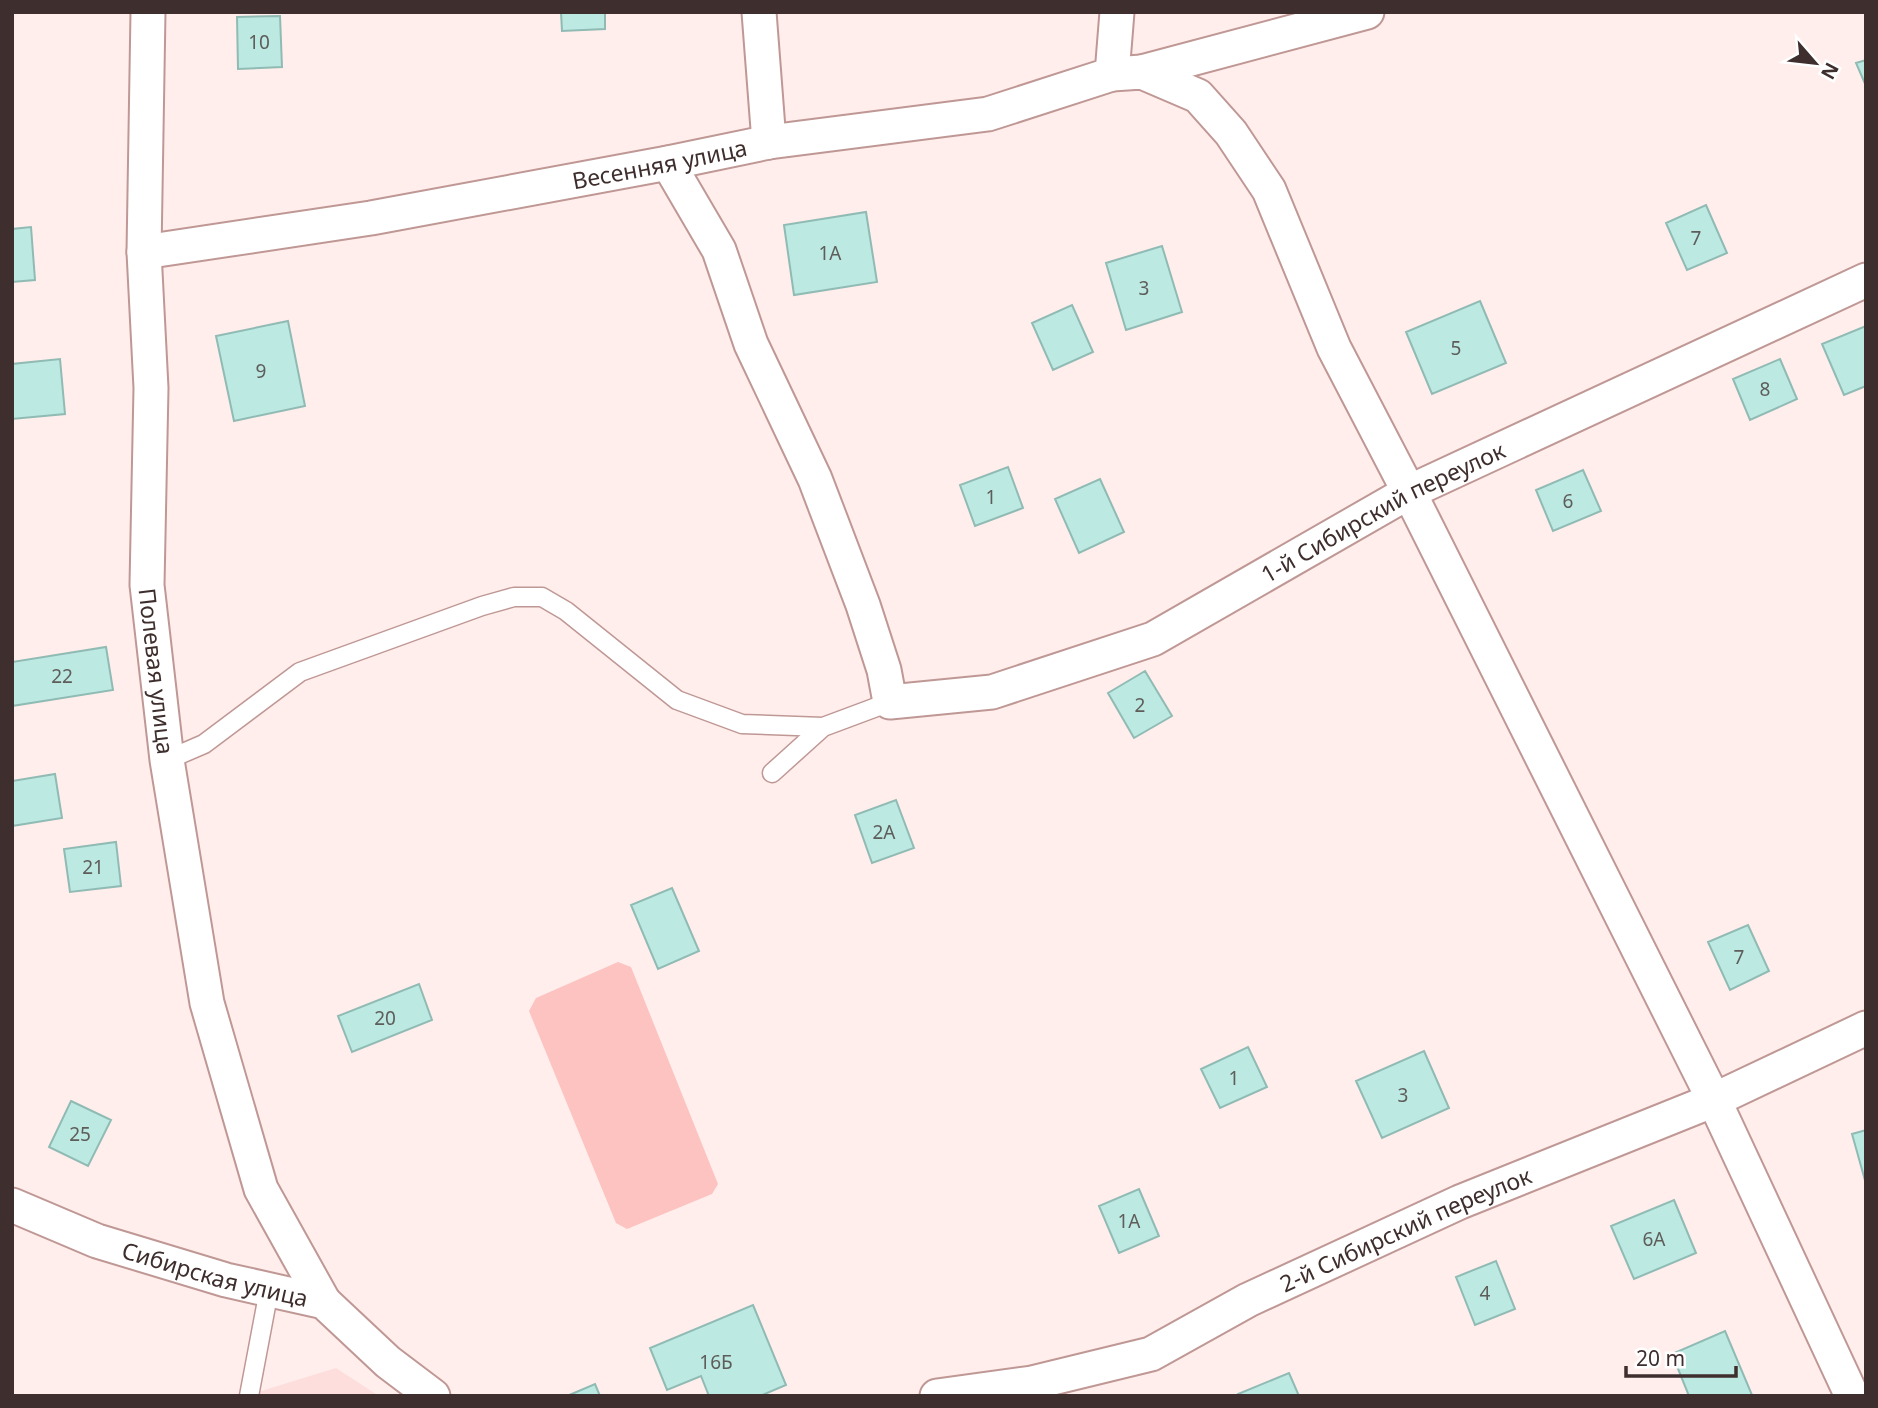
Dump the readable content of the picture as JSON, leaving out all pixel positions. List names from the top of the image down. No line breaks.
{"streets":{"street":["Весенняя улица","1-й Сибирский переулок","Полевая улица","2-й Сибирский переулок","Сибирская улица"]},"crossings":[["Весенняя улица","Полевая улица"],["Полевая улица","Сибирская улица"]],"house_numbers":["10","7","1А","3","5","9","8","1","6","22","2","2А","21","7","20","1","3","25","1А","6А","4","16Б"],"scale_bar":"20 m","north":"bottom right"}
